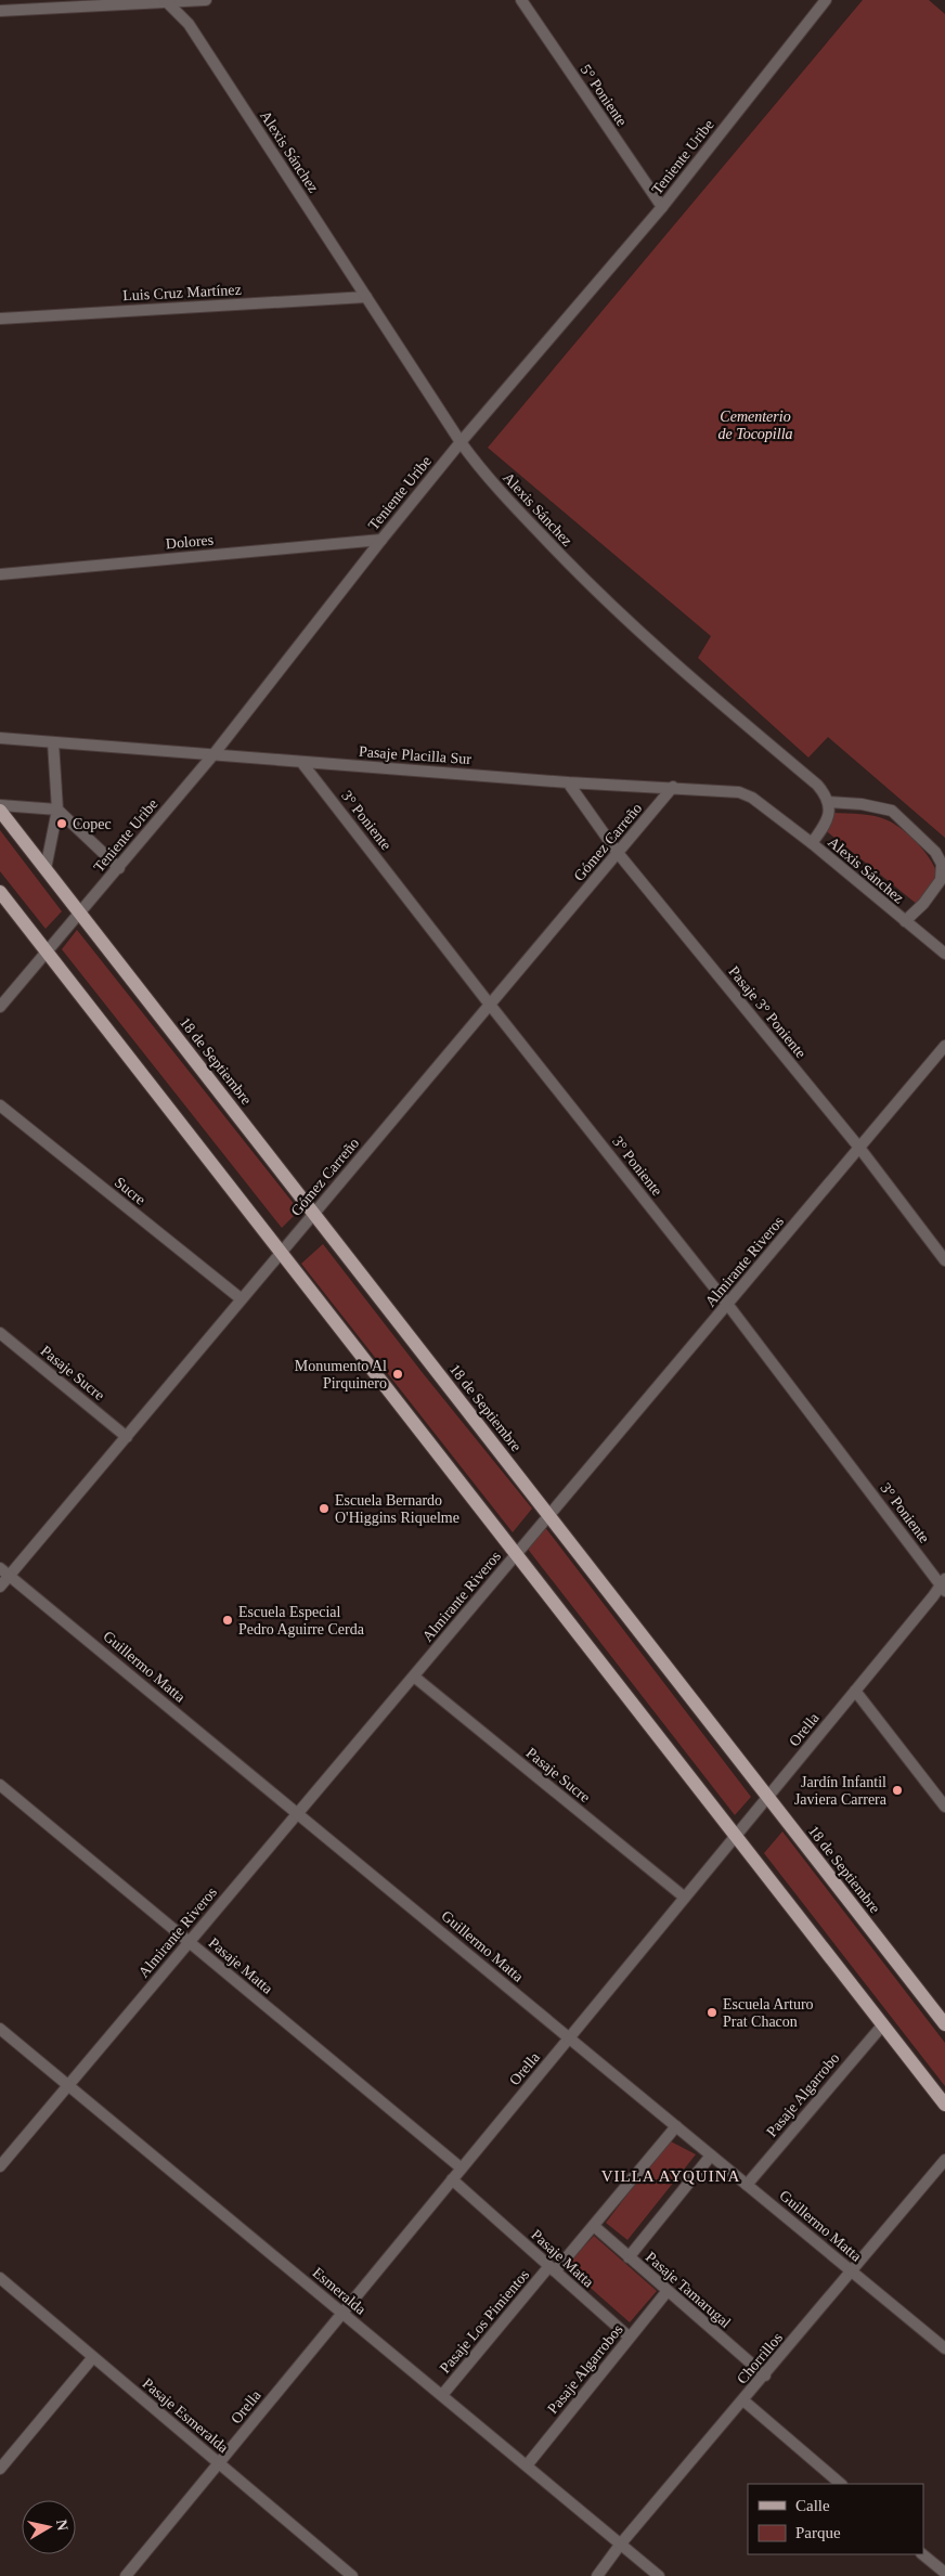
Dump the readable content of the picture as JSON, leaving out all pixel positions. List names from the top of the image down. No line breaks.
{"streets":{"main road":["18 de Septiembre"],"street":["5° Poniente","Alexis Sánchez","Teniente Uribe","Luis Cruz Martínez","Dolores","Pasaje Placilla Sur","3° Poniente","Gómez Carreño","Pasaje 3° Poniente","Sucre","Almirante Riveros","Pasaje Sucre","Guillermo Matta","Orella","Pasaje Matta","Pasaje Algarrobo","Pasaje Tamarugal","Esmeralda","Pasaje Los Pimientos","Chorrillos","Pasaje Algarrobos","Pasaje Esmeralda"]},"crossings":[["5° Poniente","Teniente Uribe"],["Alexis Sánchez","Teniente Uribe"],["Alexis Sánchez","Luis Cruz Martínez"],["Alexis Sánchez","Pasaje Placilla Sur"],["Teniente Uribe","Dolores"],["Teniente Uribe","Pasaje Placilla Sur"],["Teniente Uribe","18 de Septiembre"],["Pasaje Placilla Sur","3° Poniente"],["Pasaje Placilla Sur","Gómez Carreño"],["Pasaje Placilla Sur","Pasaje 3° Poniente"],["3° Poniente","Gómez Carreño"],["3° Poniente","Almirante Riveros"],["3° Poniente","Orella"],["Gómez Carreño","Pasaje 3° Poniente"],["Gómez Carreño","18 de Septiembre"],["Gómez Carreño","Sucre"],["Gómez Carreño","Pasaje Sucre"],["Gómez Carreño","Guillermo Matta"],["Pasaje 3° Poniente","Almirante Riveros"],["18 de Septiembre","Almirante Riveros"],["18 de Septiembre","Orella"],["Almirante Riveros","Pasaje Sucre"],["Almirante Riveros","Guillermo Matta"],["Almirante Riveros","Pasaje Matta"],["Almirante Riveros","Esmeralda"],["Pasaje Sucre","Orella"],["Guillermo Matta","Orella"],["Guillermo Matta","Pasaje Algarrobo"],["Guillermo Matta","Chorrillos"],["Orella","Pasaje Matta"],["Orella","Esmeralda"],["Orella","Pasaje Esmeralda"],["Pasaje Matta","Pasaje Los Pimientos"],["Pasaje Matta","Pasaje Algarrobos"],["Pasaje Tamarugal","Chorrillos"],["Pasaje Tamarugal","Pasaje Algarrobos"],["Esmeralda","Pasaje Los Pimientos"],["Esmeralda","Chorrillos"],["Esmeralda","Pasaje Algarrobos"]],"districts":["VILLA AYQUINA"],"parks":["Cementerio de Tocopilla"],"places":["Copec","Monumento Al Pirquinero","Escuela Bernardo O'Higgins Riquelme","Escuela Especial Pedro Aguirre Cerda","Jardín Infantil Javiera Carrera","Escuela Arturo Prat Chacon"],"legend":["Calle","Parque"],"north":"right"}
